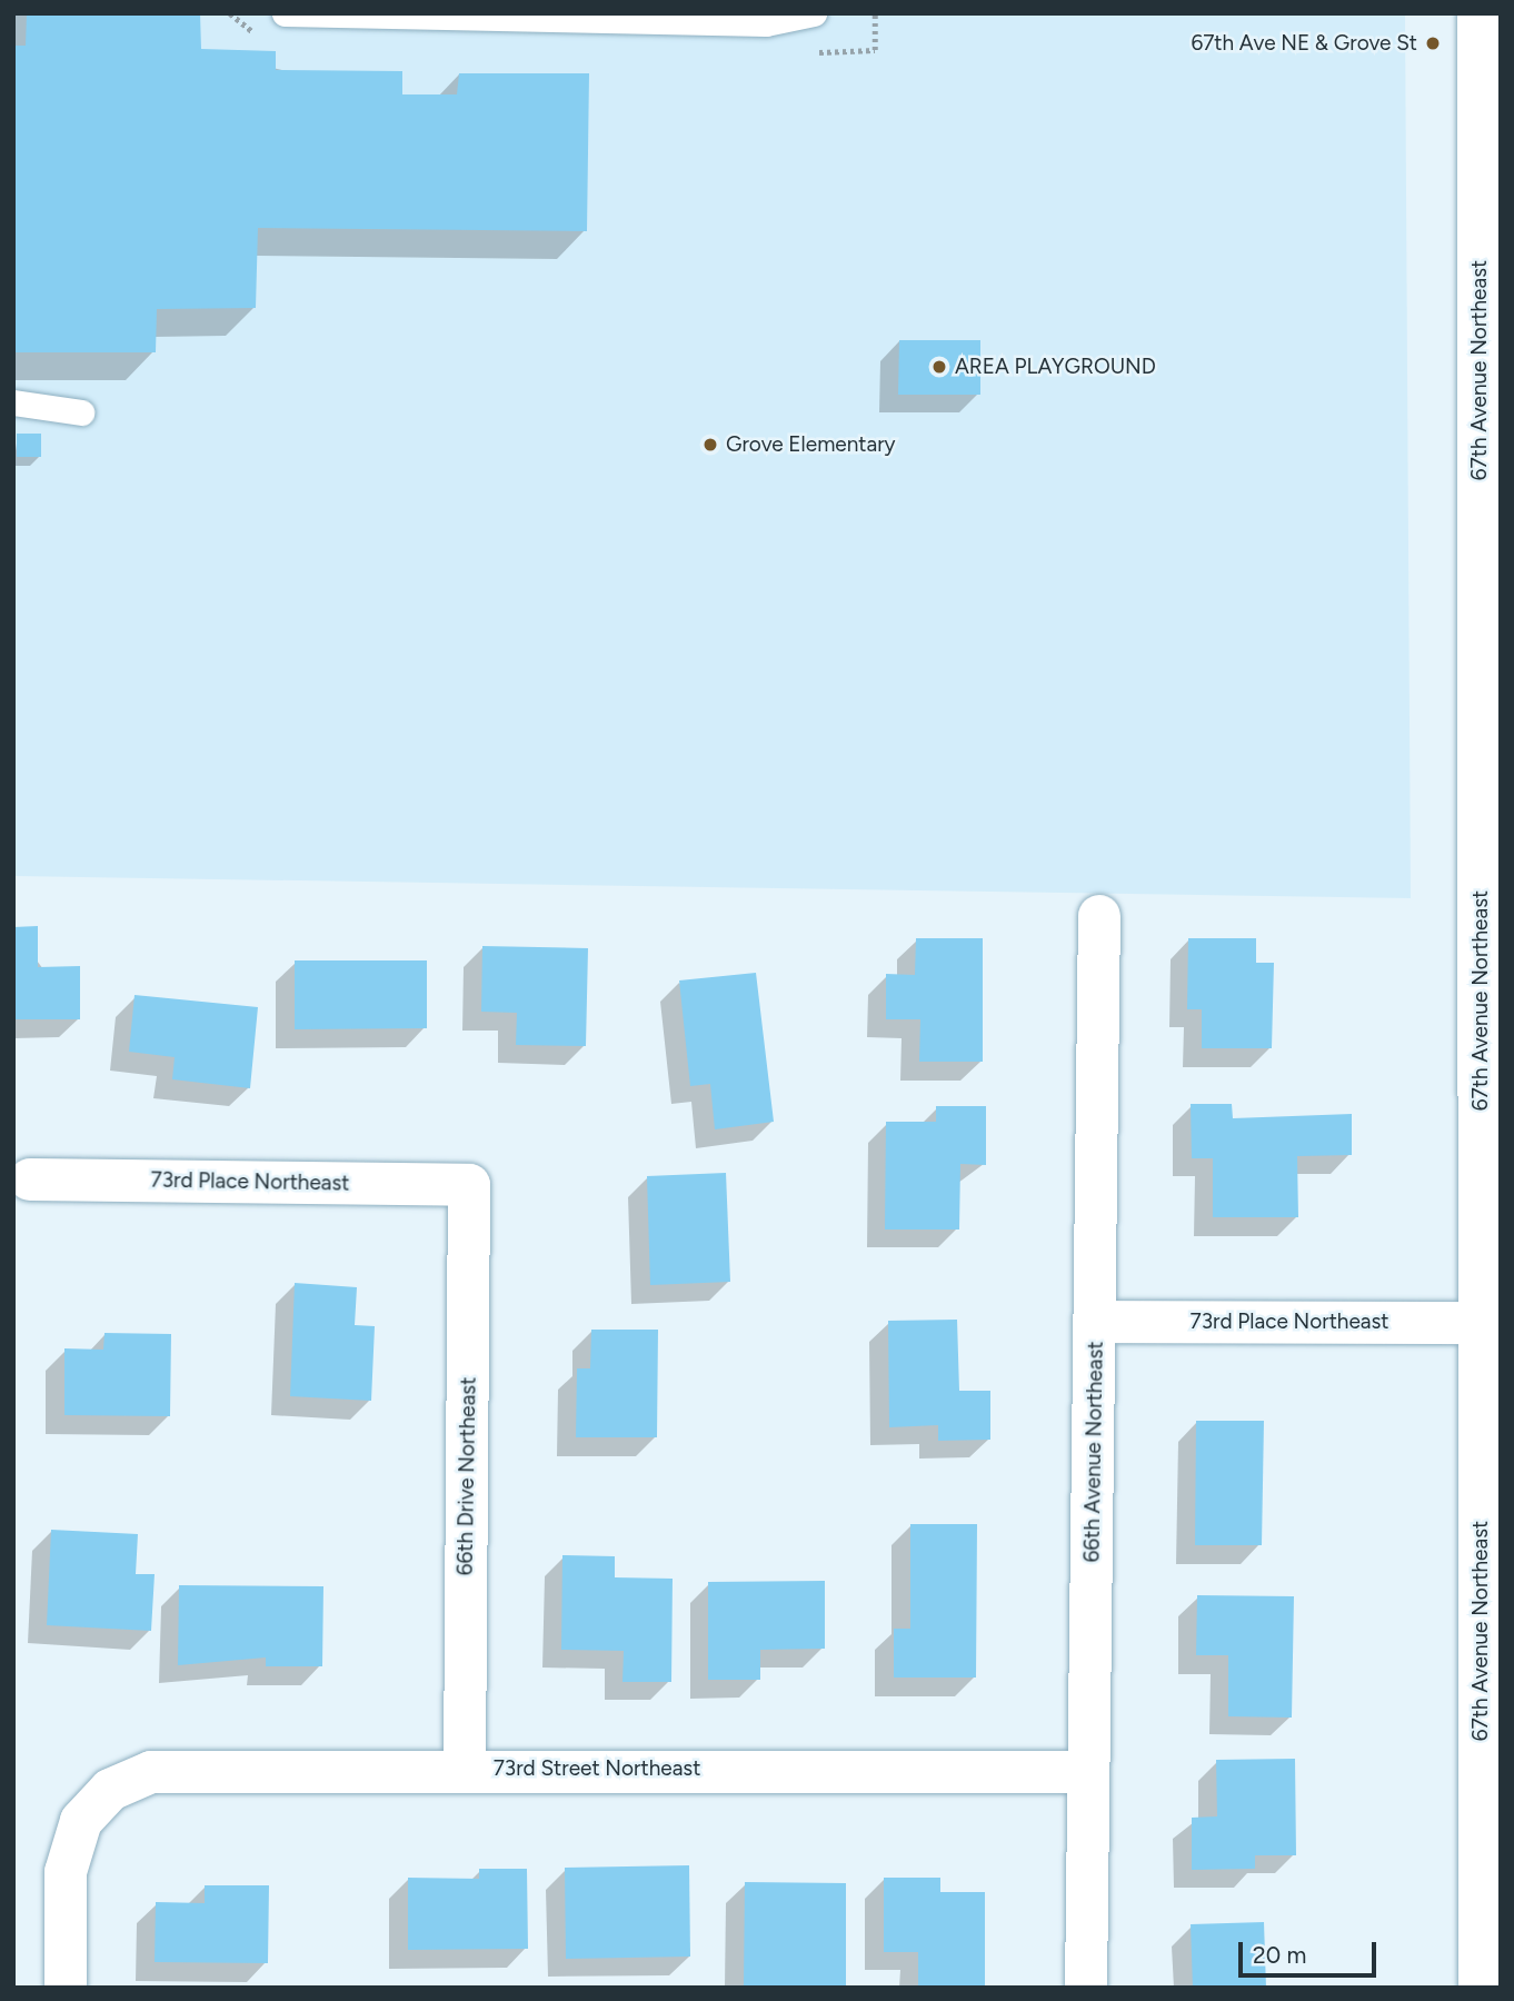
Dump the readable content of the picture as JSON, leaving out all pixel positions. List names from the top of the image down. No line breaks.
{"streets":{"street":["67th Avenue Northeast","73rd Place Northeast","66th Avenue Northeast","66th Drive Northeast","73rd Street Northeast"]},"crossings":[["67th Avenue Northeast","73rd Place Northeast"],["73rd Place Northeast","66th Avenue Northeast"],["73rd Place Northeast","66th Drive Northeast"],["66th Avenue Northeast","73rd Street Northeast"],["66th Drive Northeast","73rd Street Northeast"]],"places":["67th Ave NE & Grove St","AREA PLAYGROUND","Grove Elementary"],"scale_bar":"20 m"}
